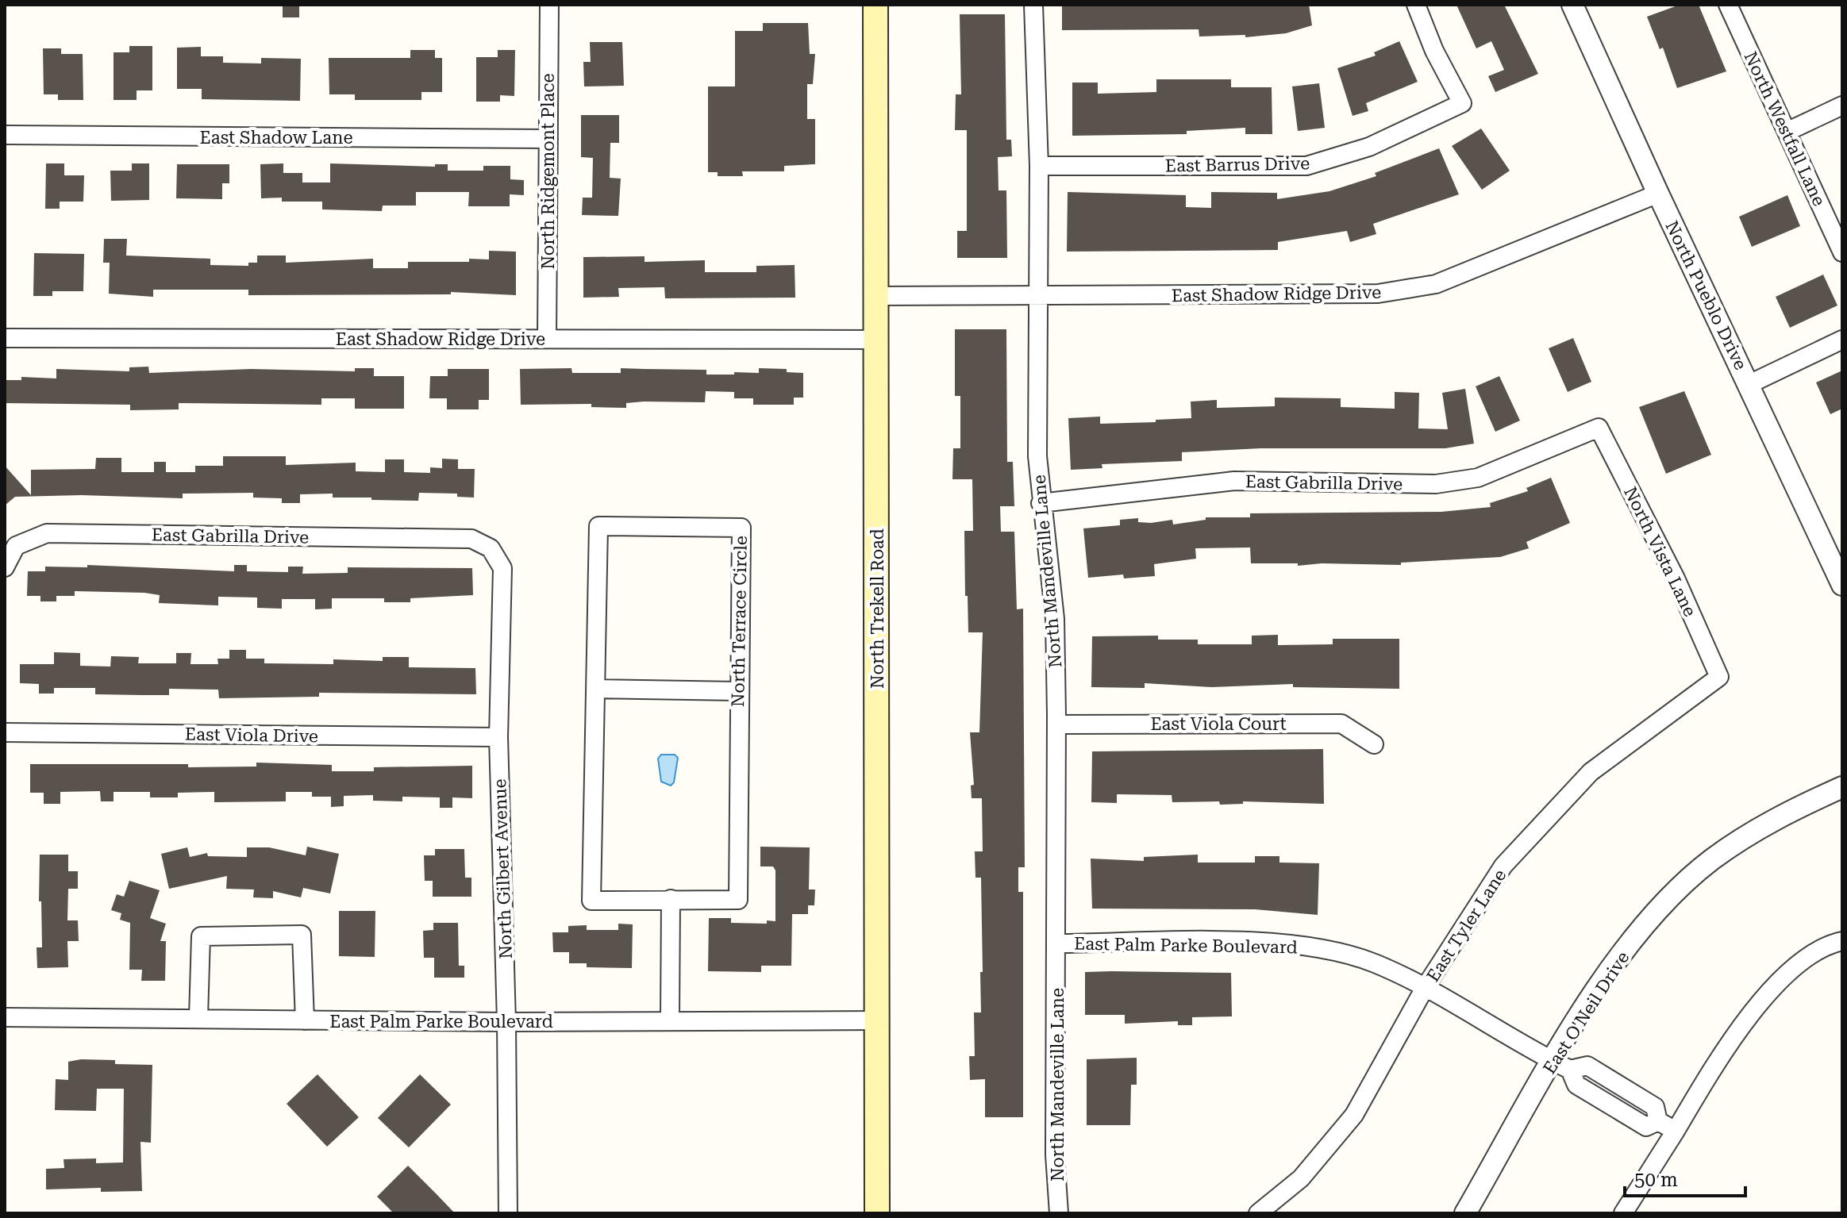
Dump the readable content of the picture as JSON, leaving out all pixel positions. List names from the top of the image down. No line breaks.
{"streets":{"main road":["North Trekell Road"],"street":["North Westfall Lane","East Shadow Lane","East Barrus Drive","North Ridgemont Place","East Shadow Ridge Drive","North Pueblo Drive","East Gabrilla Drive","North Vista Lane","North Mandeville Lane","North Terrace Circle","East Viola Court","East Viola Drive","North Gilbert Avenue","East Tyler Lane","East Palm Parke Boulevard","East O'Neil Drive"]},"crossings":[["East Shadow Lane","North Ridgemont Place"],["East Barrus Drive","North Mandeville Lane"],["North Ridgemont Place","East Shadow Ridge Drive"],["East Shadow Ridge Drive","North Pueblo Drive"],["East Shadow Ridge Drive","North Mandeville Lane"],["East Shadow Ridge Drive","North Trekell Road"],["East Gabrilla Drive","North Vista Lane"],["East Gabrilla Drive","North Mandeville Lane"],["East Gabrilla Drive","North Gilbert Avenue"],["North Vista Lane","East Tyler Lane"],["North Mandeville Lane","East Viola Court"],["North Mandeville Lane","East Palm Parke Boulevard"],["North Trekell Road","East Palm Parke Boulevard"],["East Viola Drive","North Gilbert Avenue"],["North Gilbert Avenue","East Palm Parke Boulevard"],["East Tyler Lane","East Palm Parke Boulevard"],["East Palm Parke Boulevard","East O'Neil Drive"]],"scale_bar":"50 m"}
